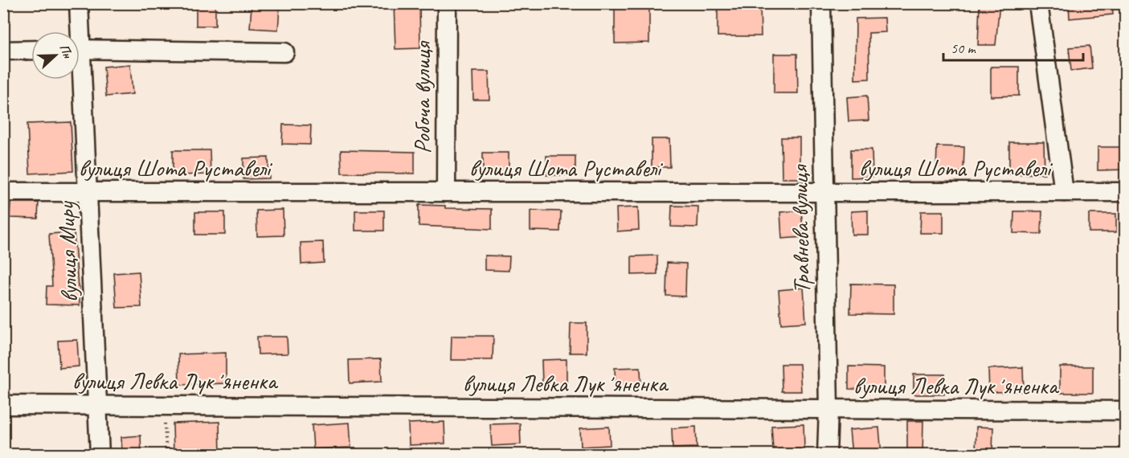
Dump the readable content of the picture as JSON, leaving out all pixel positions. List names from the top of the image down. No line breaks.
{"streets":{"street":["Робоча вулиця","вулиця Шота Руставелі","Травнева вулиця","вулиця Миру","вулиця Левка Лукʼяненка"]},"crossings":[["Робоча вулиця","вулиця Шота Руставелі"],["вулиця Шота Руставелі","Травнева вулиця"],["вулиця Шота Руставелі","вулиця Миру"],["Травнева вулиця","вулиця Левка Лукʼяненка"],["вулиця Миру","вулиця Левка Лукʼяненка"]],"scale_bar":"50 m","north":"right"}
